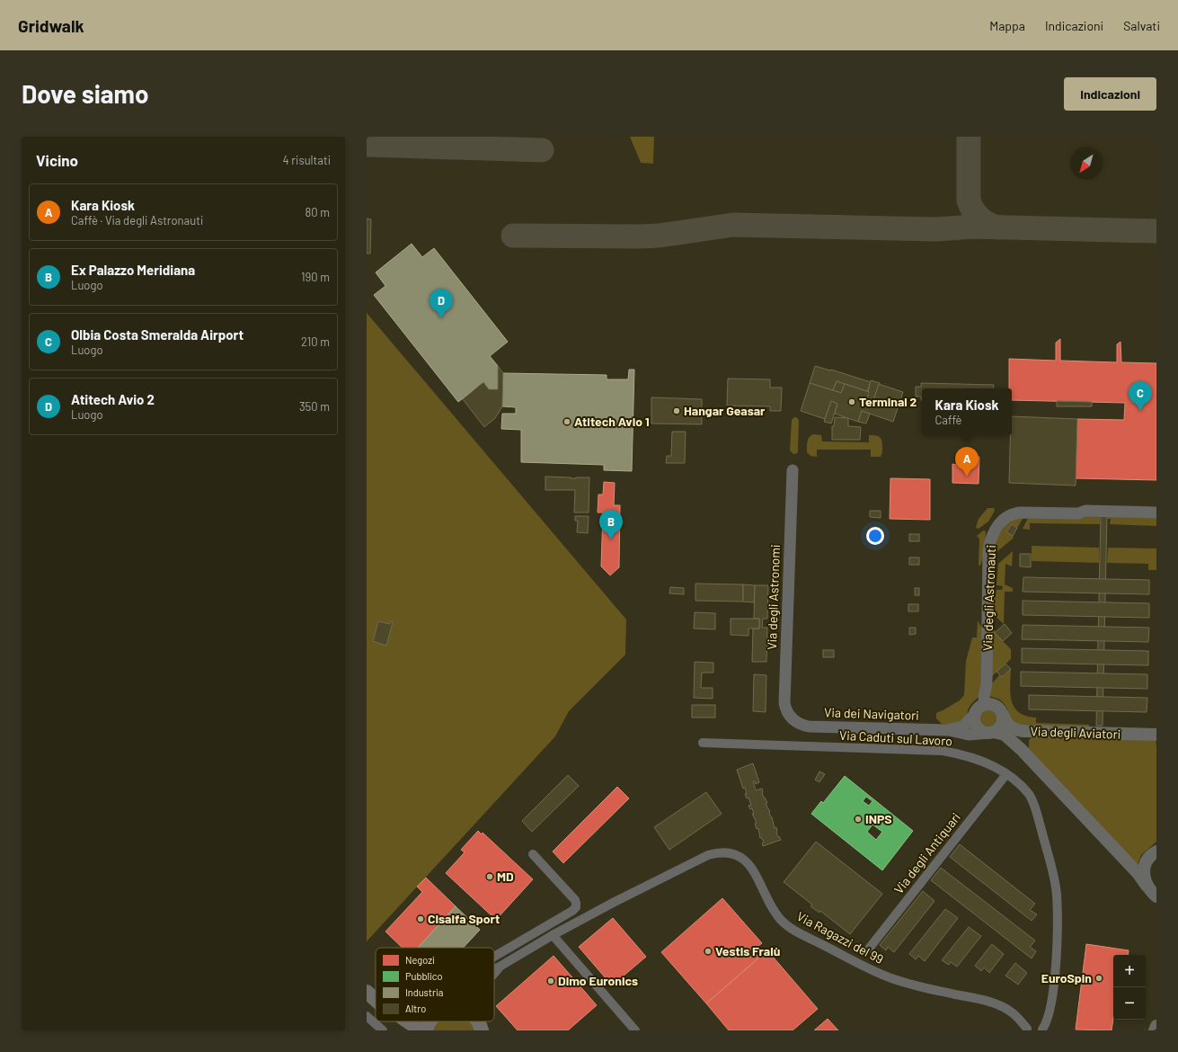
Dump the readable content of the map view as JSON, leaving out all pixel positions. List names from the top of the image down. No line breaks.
{"streets":{"main road":["Via degli Aviatori"],"street":["Via degli Astronomi","Via degli Astronauti","Via dei Navigatori","Via Caduti sul Lavoro","Via degli Antiquari","Via Ragazzi del 99"]},"crossings":[["Via degli Astronomi","Via dei Navigatori"],["Via degli Astronauti","Via dei Navigatori"],["Via degli Astronauti","Via degli Aviatori"],["Via dei Navigatori","Via degli Aviatori"],["Via Caduti sul Lavoro","Via degli Antiquari"]],"places":["Terminal 2","Hangar Geasar","Atitech Avio 1","INPS","MD","Cisalfa Sport","Vestis Fralù","EuroSpin","Dimo Euronics"],"legend":["Negozi","Pubblico","Industria","Altro"],"north":"bottom left","page":{"header":"Gridwalk","nav":["Mappa","Indicazioni","Salvati"],"buttons":"Indicazioni","title":"Dove siamo","heading":["Vicino","4 risultati"],"list":[{"mark":"A","name":"Kara Kiosk","note":"Caffè · Via degli Astronauti","value":"80 m"},{"mark":"B","name":"Ex Palazzo Meridiana","note":"Luogo","value":"190 m"},{"mark":"C","name":"Olbia Costa Smeralda Airport","note":"Luogo","value":"210 m"},{"mark":"D","name":"Atitech Avio 2","note":"Luogo","value":"350 m"}],"pins":["D","C","A","B"],"popup":["Kara Kiosk","Caffè"],"map_buttons":["+","−"]}}
